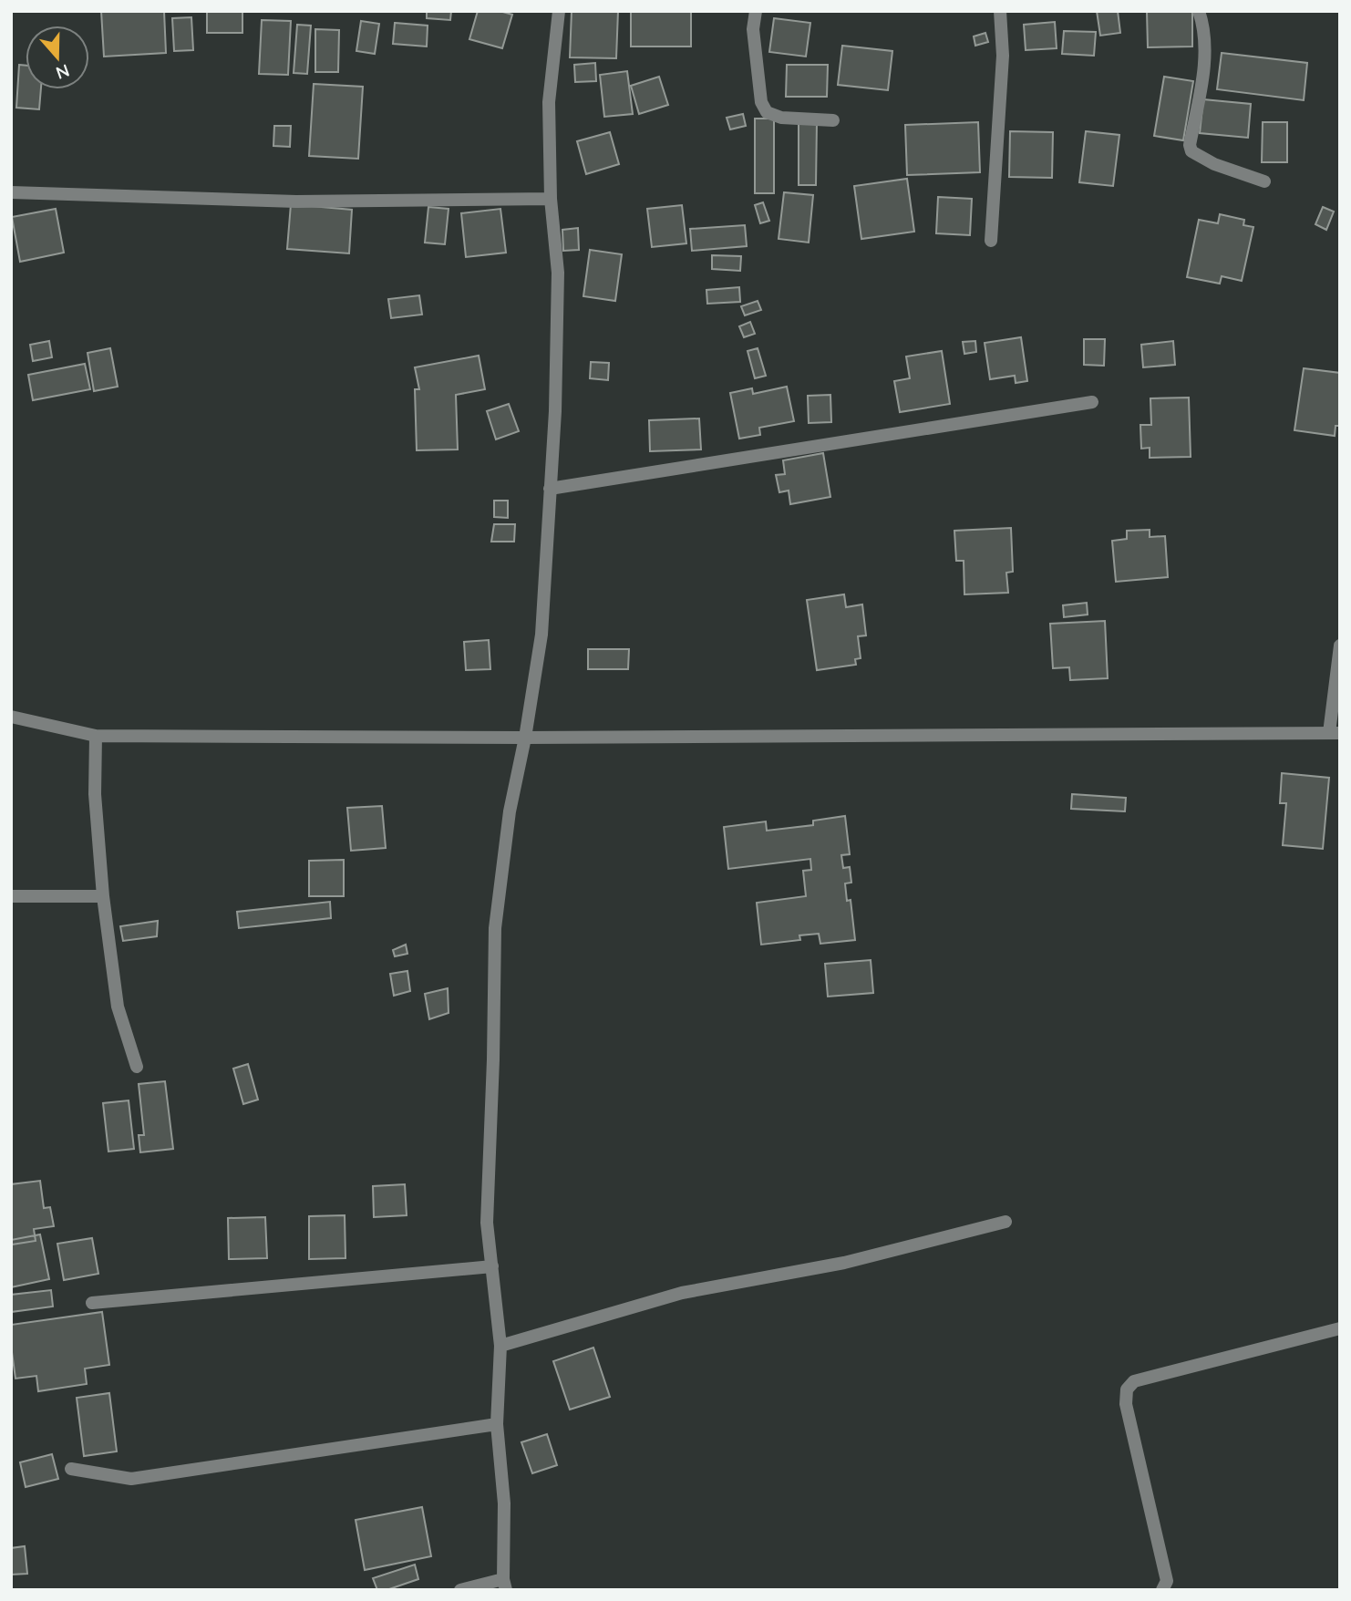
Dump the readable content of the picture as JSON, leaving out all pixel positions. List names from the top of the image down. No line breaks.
{"north":"bottom"}
